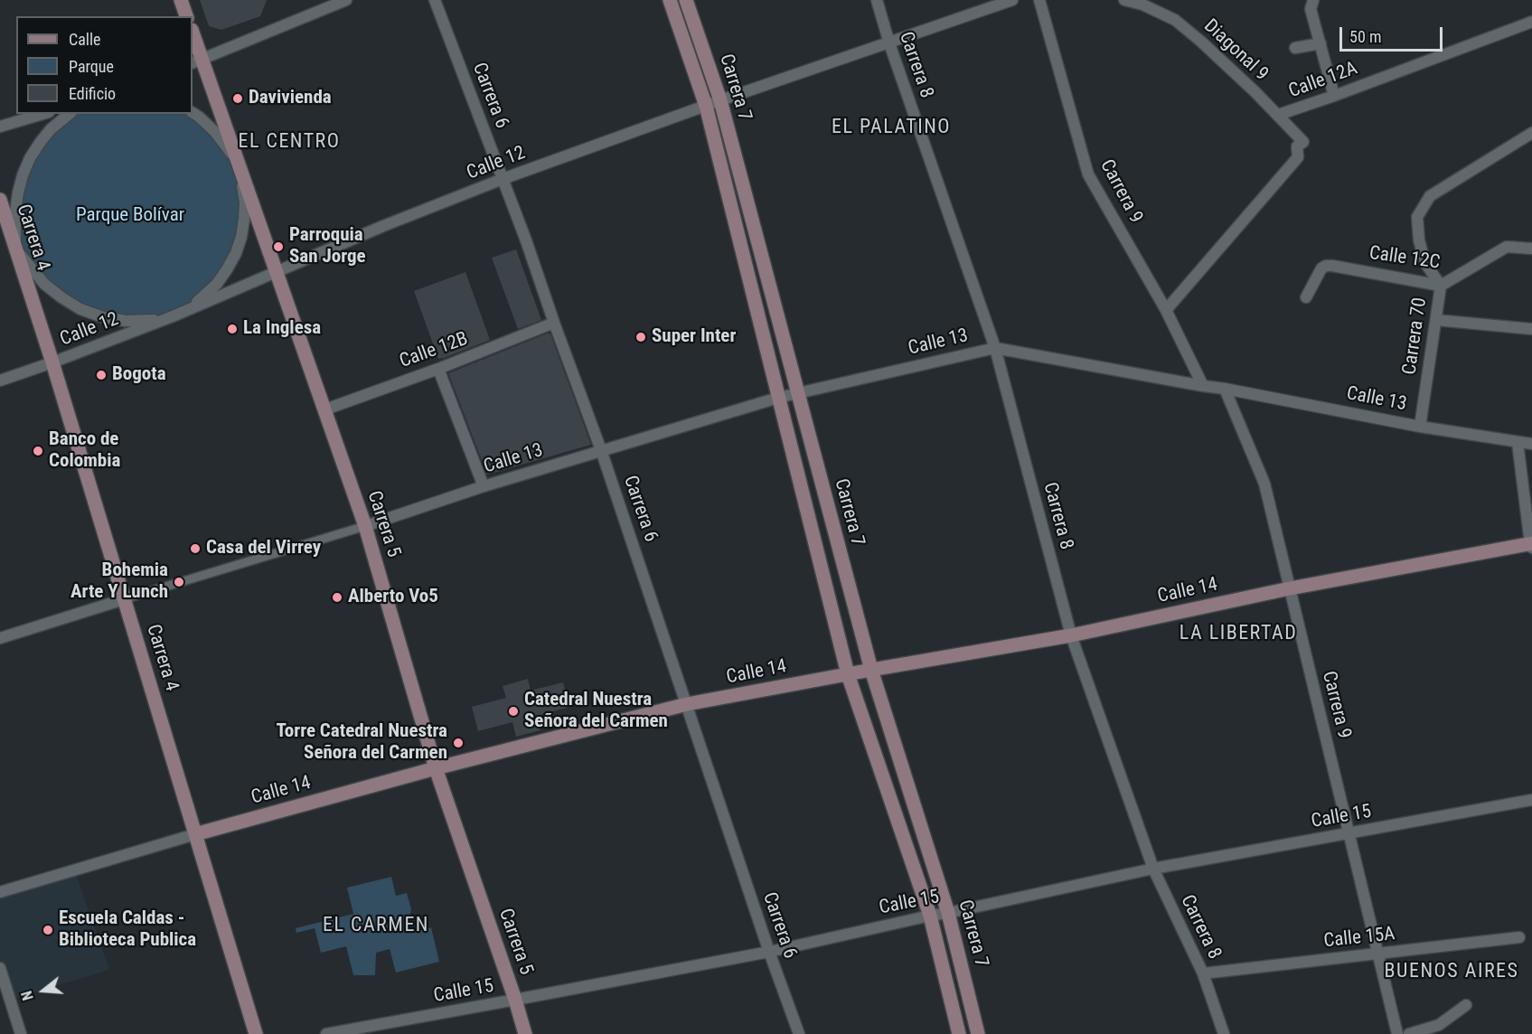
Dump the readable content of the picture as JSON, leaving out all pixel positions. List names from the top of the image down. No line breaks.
{"streets":{"main road":["Carrera 7","Carrera 4","Carrera 5","Calle 14"],"street":["Diagonal 9","Carrera 8","Calle 12A","Carrera 6","Calle 12","Carrera 9","Calle 12C","Carrera 70","Calle 13","Calle 12B","Calle 15","Calle 15A"]},"crossings":[["Diagonal 9","Calle 12A"],["Diagonal 9","Carrera 9"],["Carrera 8","Calle 12"],["Carrera 8","Calle 13"],["Carrera 8","Calle 14"],["Carrera 8","Calle 15"],["Carrera 8","Calle 15A"],["Carrera 7","Calle 12"],["Carrera 7","Calle 13"],["Carrera 7","Calle 14"],["Carrera 7","Calle 15"],["Carrera 6","Calle 12"],["Carrera 6","Calle 13"],["Carrera 6","Calle 12B"],["Carrera 6","Calle 14"],["Carrera 6","Calle 15"],["Calle 12","Carrera 4"],["Calle 12","Carrera 5"],["Carrera 9","Calle 13"],["Carrera 9","Calle 14"],["Carrera 9","Calle 15"],["Carrera 9","Calle 15A"],["Carrera 4","Calle 14"],["Calle 12C","Carrera 70"],["Carrera 70","Calle 13"],["Calle 13","Carrera 5"],["Calle 12B","Carrera 5"],["Carrera 5","Calle 14"],["Carrera 5","Calle 15"]],"districts":["EL PALATINO","EL CENTRO","LA LIBERTAD","EL CARMEN","BUENOS AIRES"],"parks":["Parque Bolívar"],"places":["Davivienda","Parroquia San Jorge","La Inglesa","Super Inter","Bogota","Banco de Colombia","Casa del Virrey","Bohemia Arte Y Lunch","Alberto Vo5","Catedral Nuestra Señora del Carmen","Torre Catedral Nuestra Señora del Carmen","Escuela Caldas - Biblioteca Publica"],"legend":["Calle","Parque","Edificio"],"scale_bar":"50 m","north":"left"}
